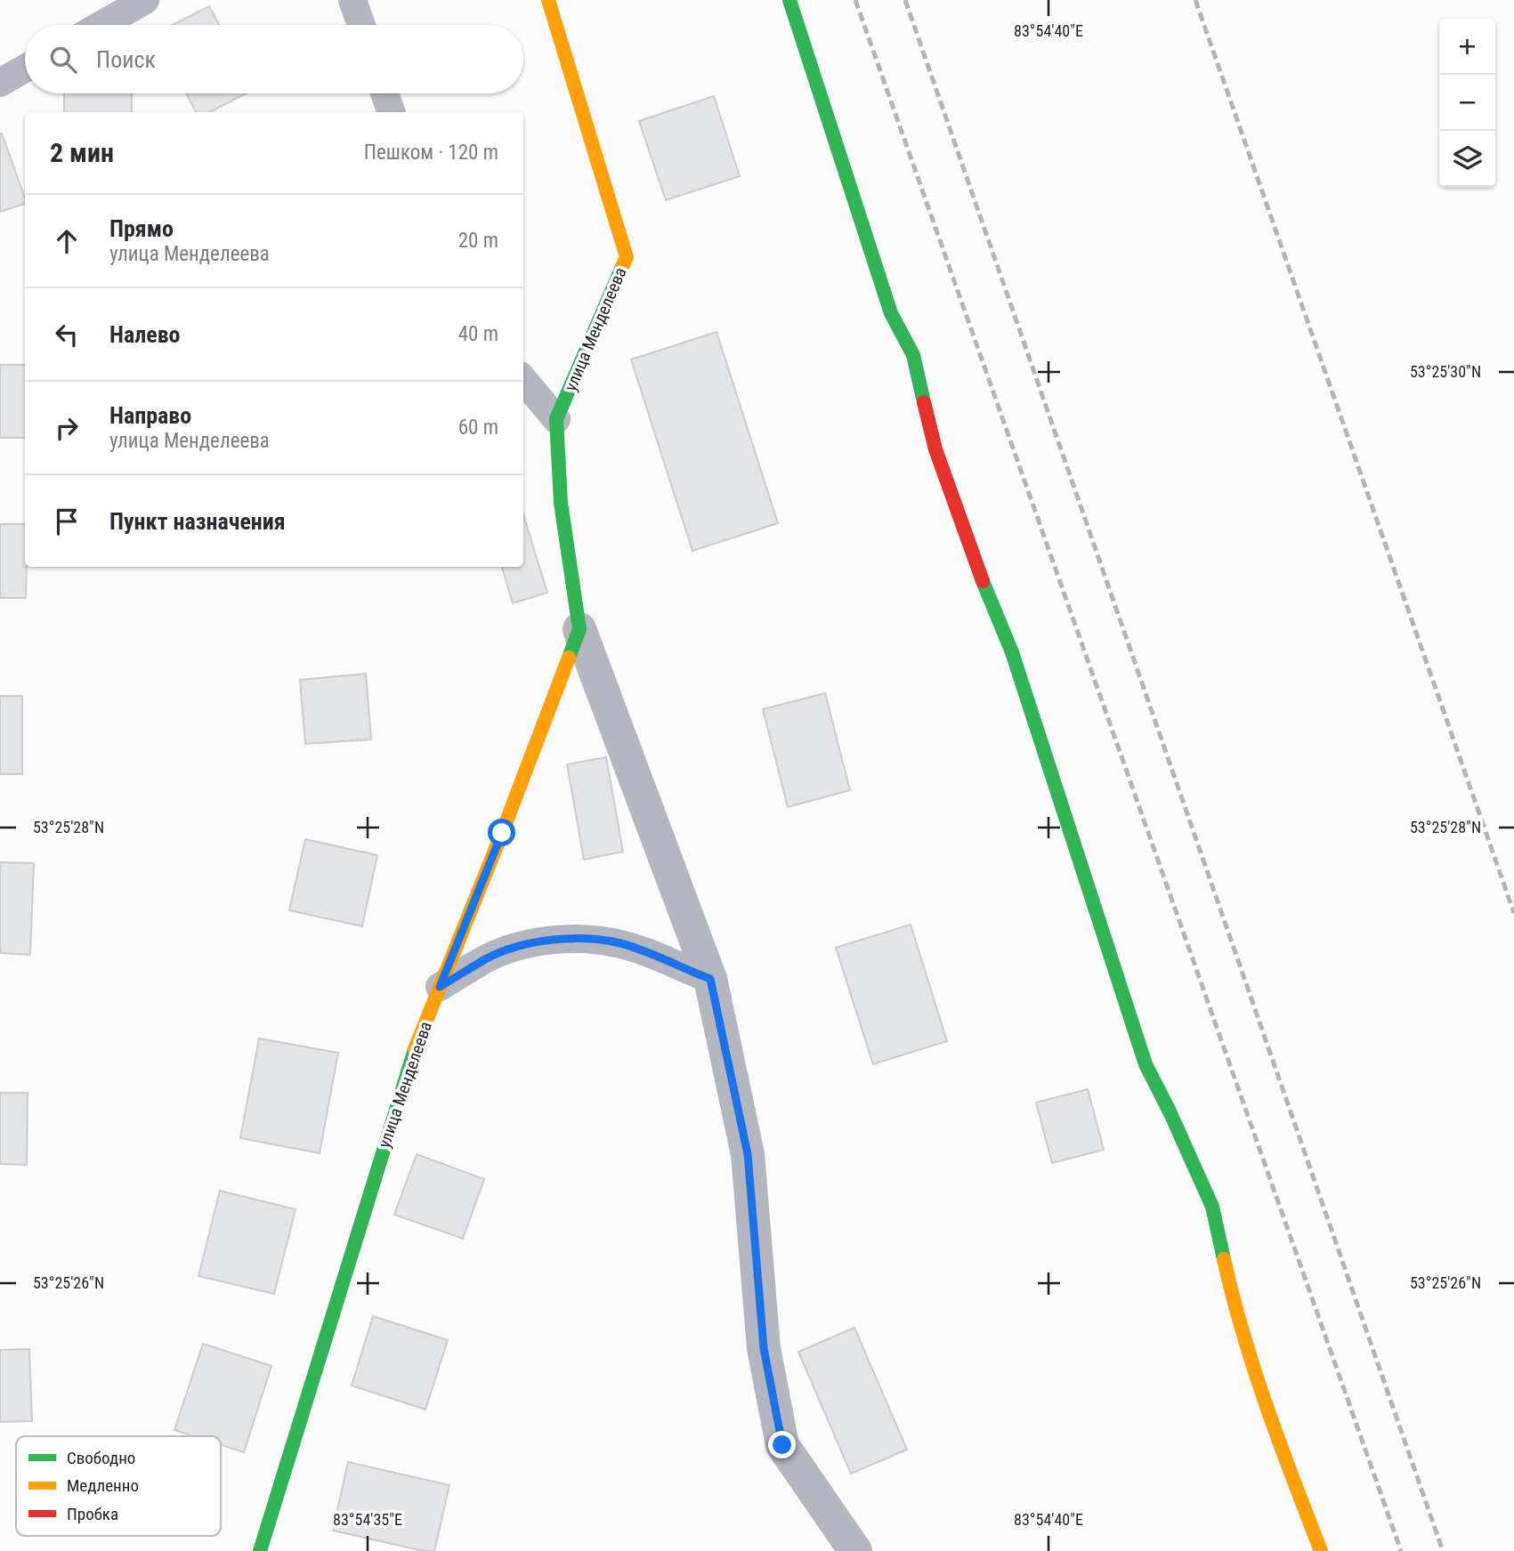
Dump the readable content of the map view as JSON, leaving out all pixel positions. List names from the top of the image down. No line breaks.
{"streets":{"street":["улица Менделеева"]},"legend":["Свободно","Медленно","Пробка"],"page":{"map_buttons":["+","−"],"search":"Поиск","heading":["2 мин","Пешком · 120 m"],"list":[["Прямо","улица Менделеева","20 m"],["Налево","40 m"],["Направо","улица Менделеева","60 m"],"Пункт назначения"]},"coordinates":["83°54'40\"E","53°25'30\"N","53°25'28\"N","53°25'26\"N","83°54'35\"E"]}
